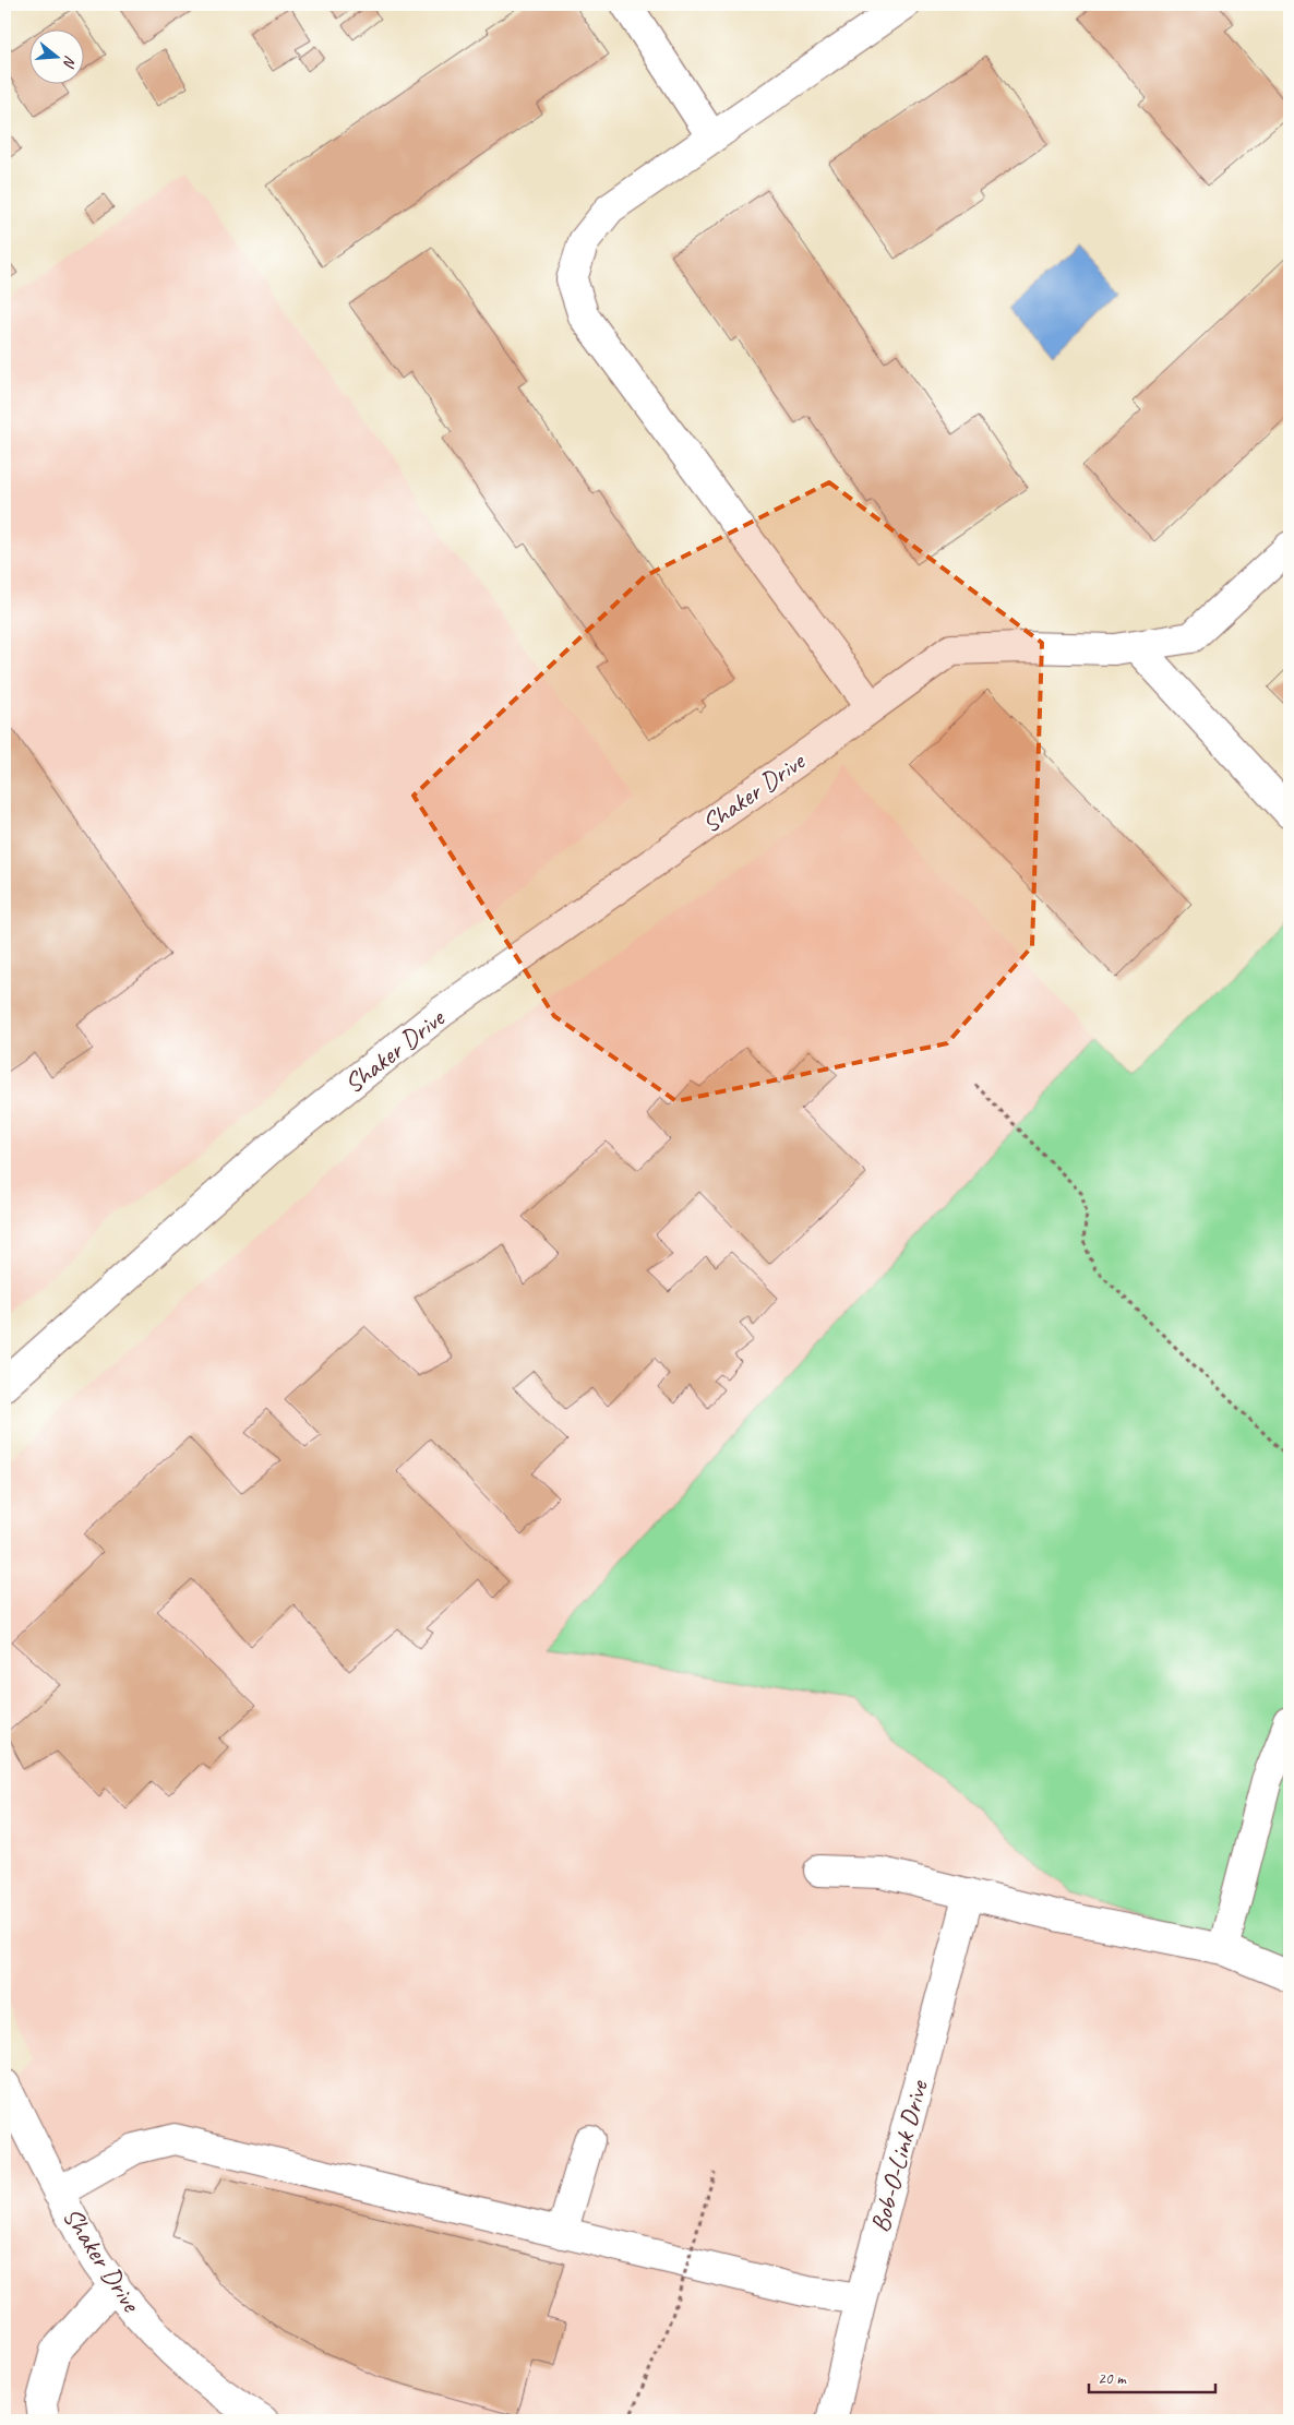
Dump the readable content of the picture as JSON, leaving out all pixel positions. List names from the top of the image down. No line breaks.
{"streets":{"street":["Shaker Drive","Bob-O-Link Drive"]},"scale_bar":"20 m","north":"right"}
